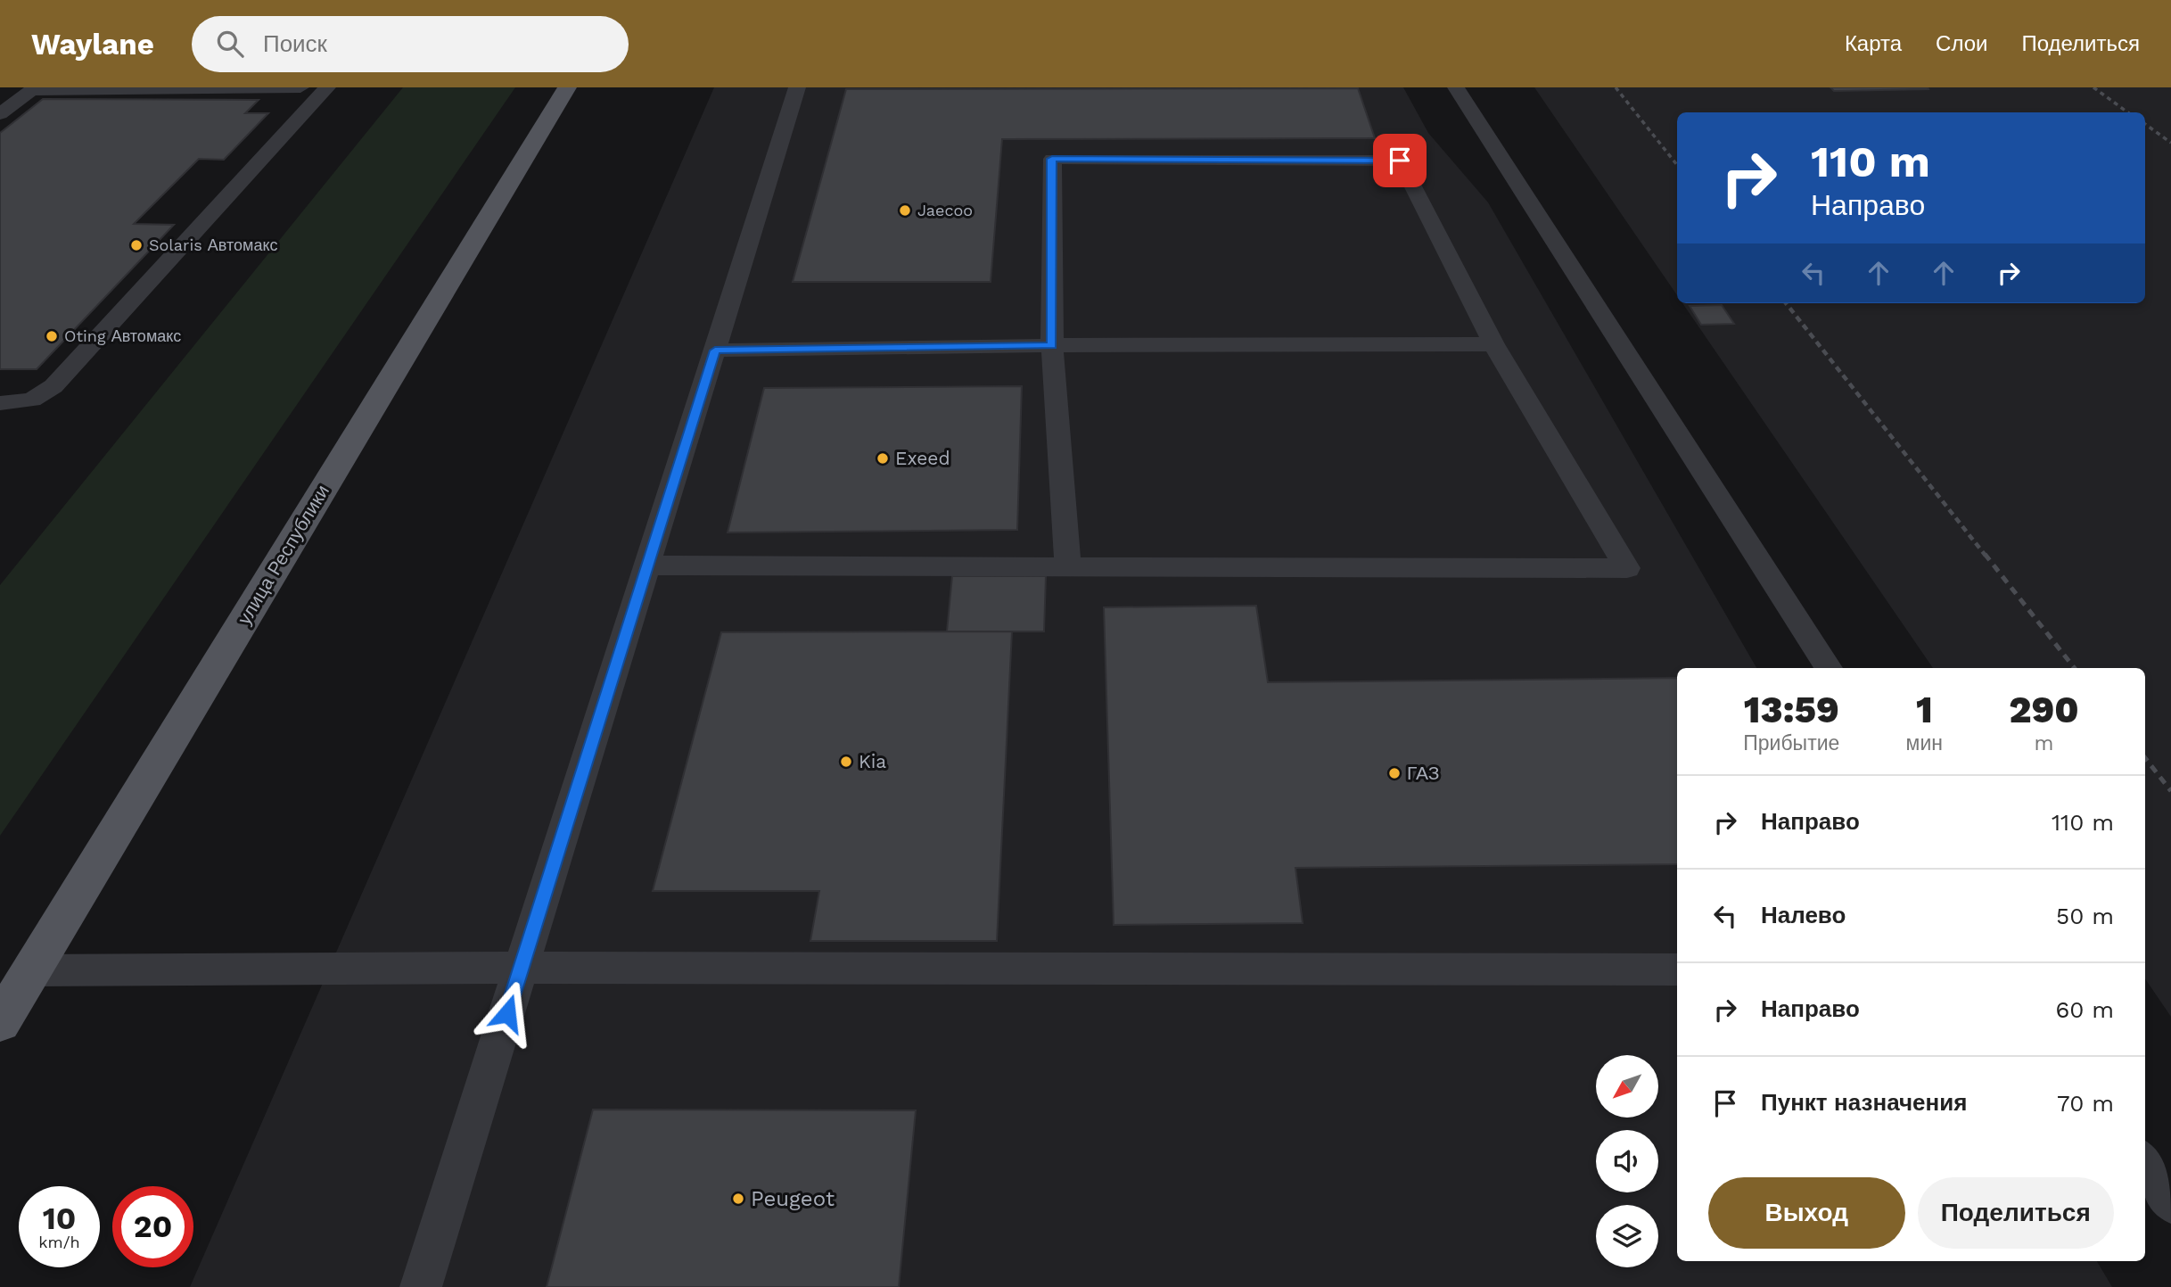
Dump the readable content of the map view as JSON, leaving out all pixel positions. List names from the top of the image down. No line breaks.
{"streets":{"main road":["улица Республики"]},"places":["Jaecoo","Solaris Автомакс","Oting Автомакс","Exeed","Kia","ГАЗ","Peugeot"],"north":"bottom left","page":{"header":"Waylane","search":"Поиск","nav":["Карта","Слои","Поделиться"],"turn":["110 m","Направо"],"eta":["13:59","Прибытие","1","мин","290","m"],"list":[{"name":"Направо","value":"110 m"},{"name":"Налево","value":"50 m"},{"name":"Направо","value":"60 m"},{"name":"Пункт назначения","value":"70 m"}],"buttons":["Выход","Поделиться"],"speed":"10 km/h","limit":"20"}}
